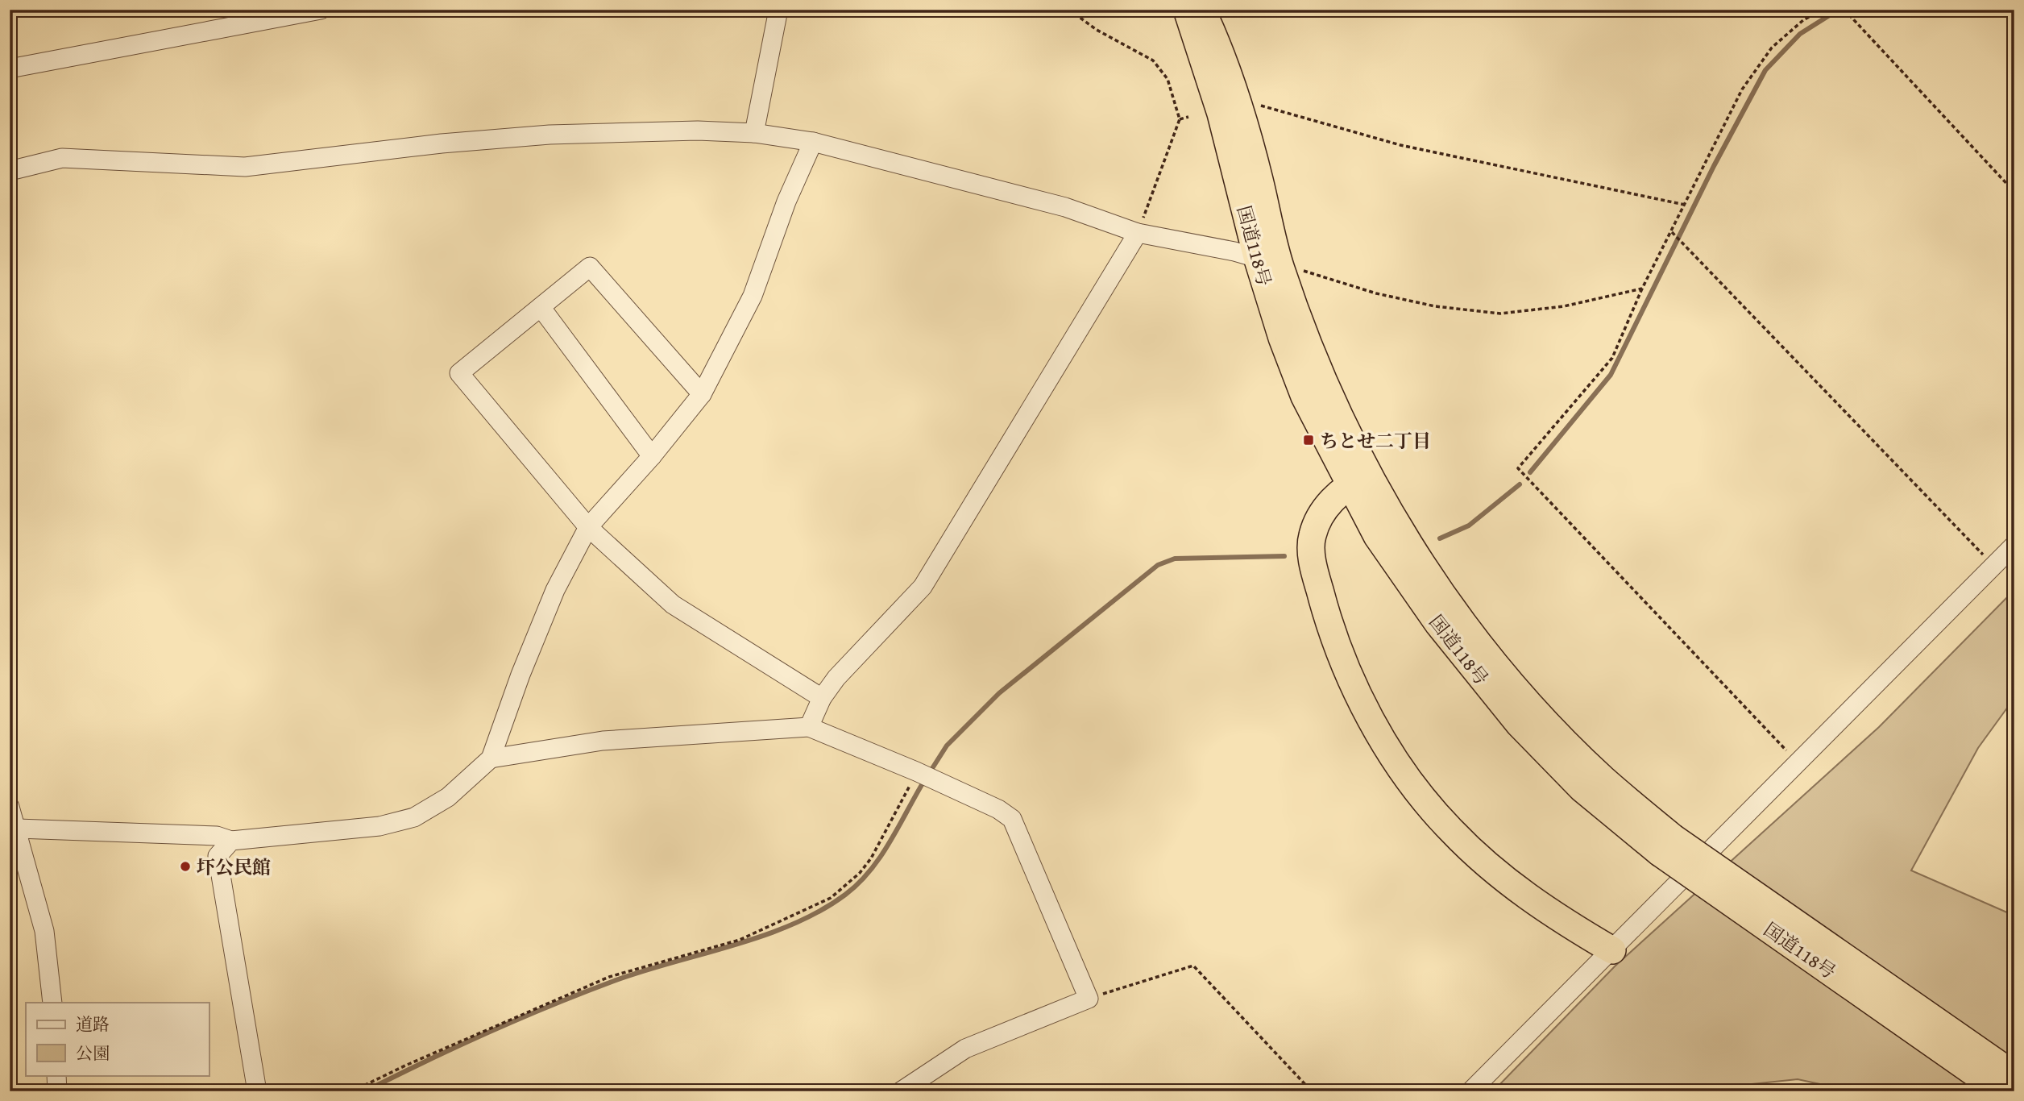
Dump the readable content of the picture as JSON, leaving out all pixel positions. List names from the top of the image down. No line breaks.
{"streets":{"highway":["国道118号"]},"places":{"transit":["ちとせ二丁目"],"other":["圷公民館"]},"legend":["道路","公園"]}
